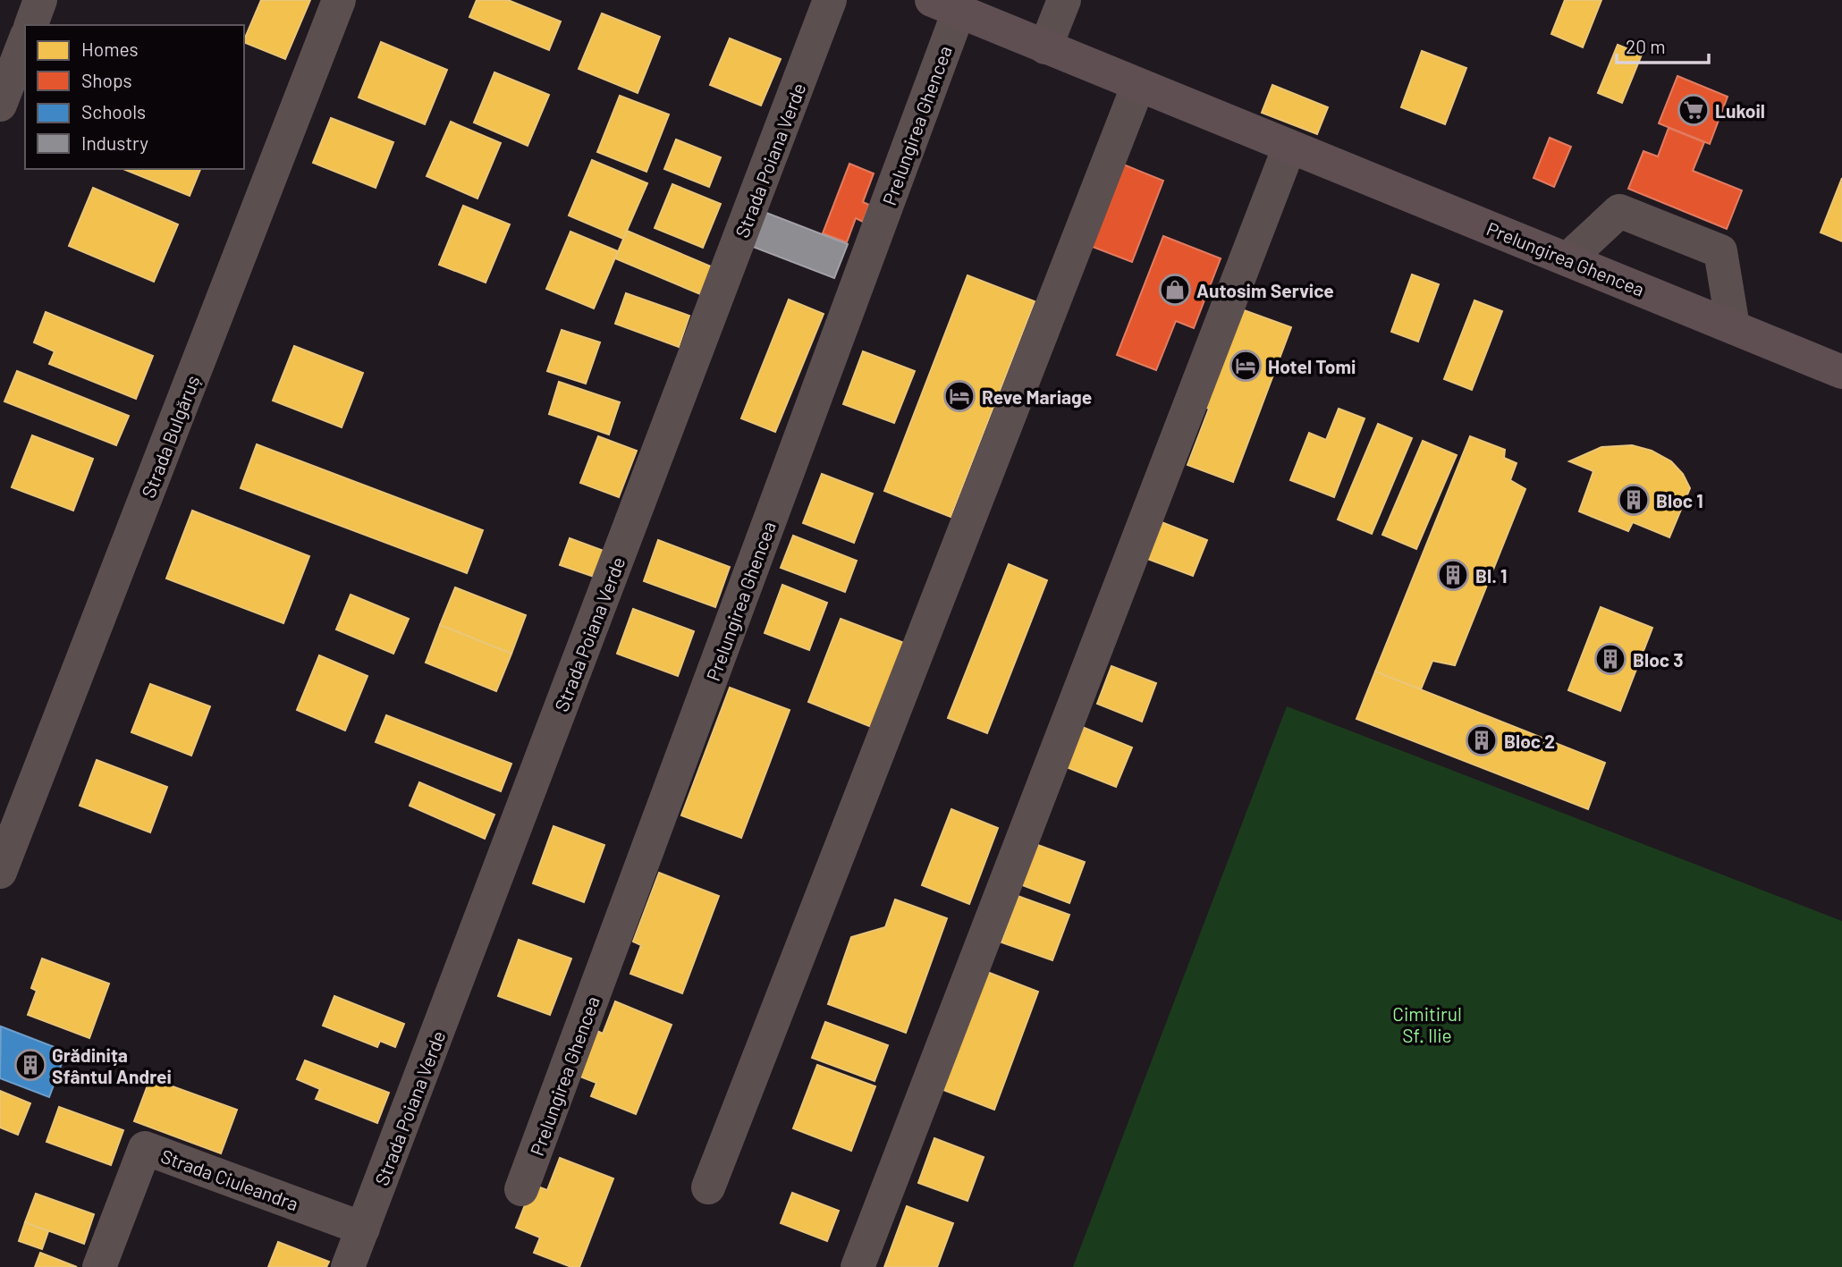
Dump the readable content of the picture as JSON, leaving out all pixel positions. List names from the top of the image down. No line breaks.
{"streets":{"main road":["Prelungirea Ghencea"],"street":["Strada Poiana Verde","Strada Bulgăruș","Strada Ciuleandra"]},"crossings":[["Strada Poiana Verde","Strada Ciuleandra"]],"parks":["Cimitirul Sf. Ilie"],"places":{"supermarket":["Lukoil"],"shop":["Autosim Service"],"hotel":["Hotel Tomi","Reve Mariage"],"building":["Bloc 1","Bl. 1","Bloc 3","Bloc 2","Grădinița Sfântul Andrei"]},"legend":["Homes","Shops","Schools","Industry"],"scale_bar":"20 m"}
